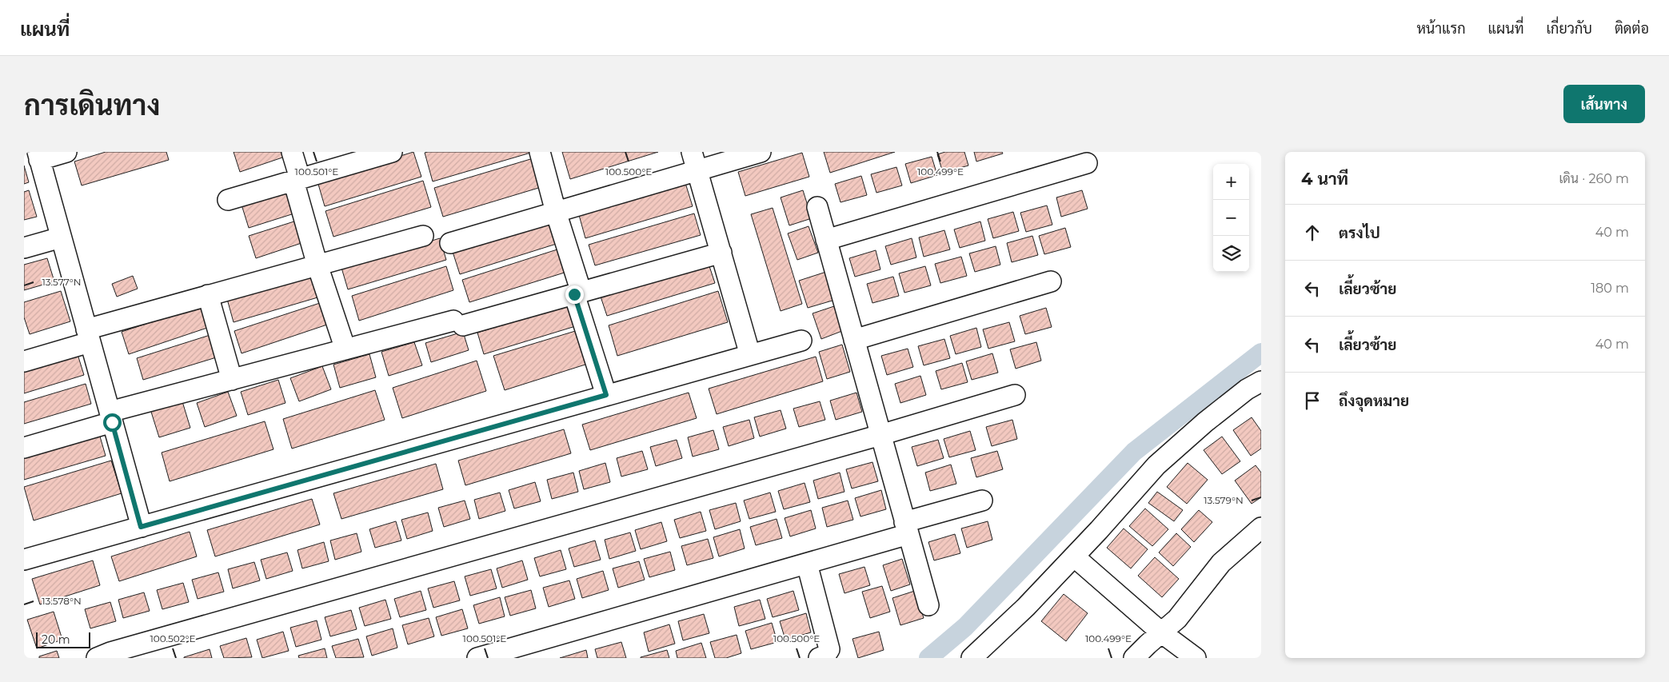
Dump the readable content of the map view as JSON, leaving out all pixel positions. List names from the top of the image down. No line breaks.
{"scale_bar":"20 m","page":{"header":"แผนที่","nav":["หน้าแรก","แผนที่","เกี่ยวกับ","ติดต่อ"],"buttons":"เส้นทาง","title":"การเดินทาง","heading":["4 นาที","เดิน · 260 m"],"map_buttons":["+","−"],"list":[["ตรงไป","40 m"],["เลี้ยวซ้าย","180 m"],["เลี้ยวซ้าย","40 m"],"ถึงจุดหมาย"],"scale":"20 m"},"coordinates":["100.501°E","100.500°E","100.499°E","13.577°N","13.579°N","13.578°N","100.502°E"]}
